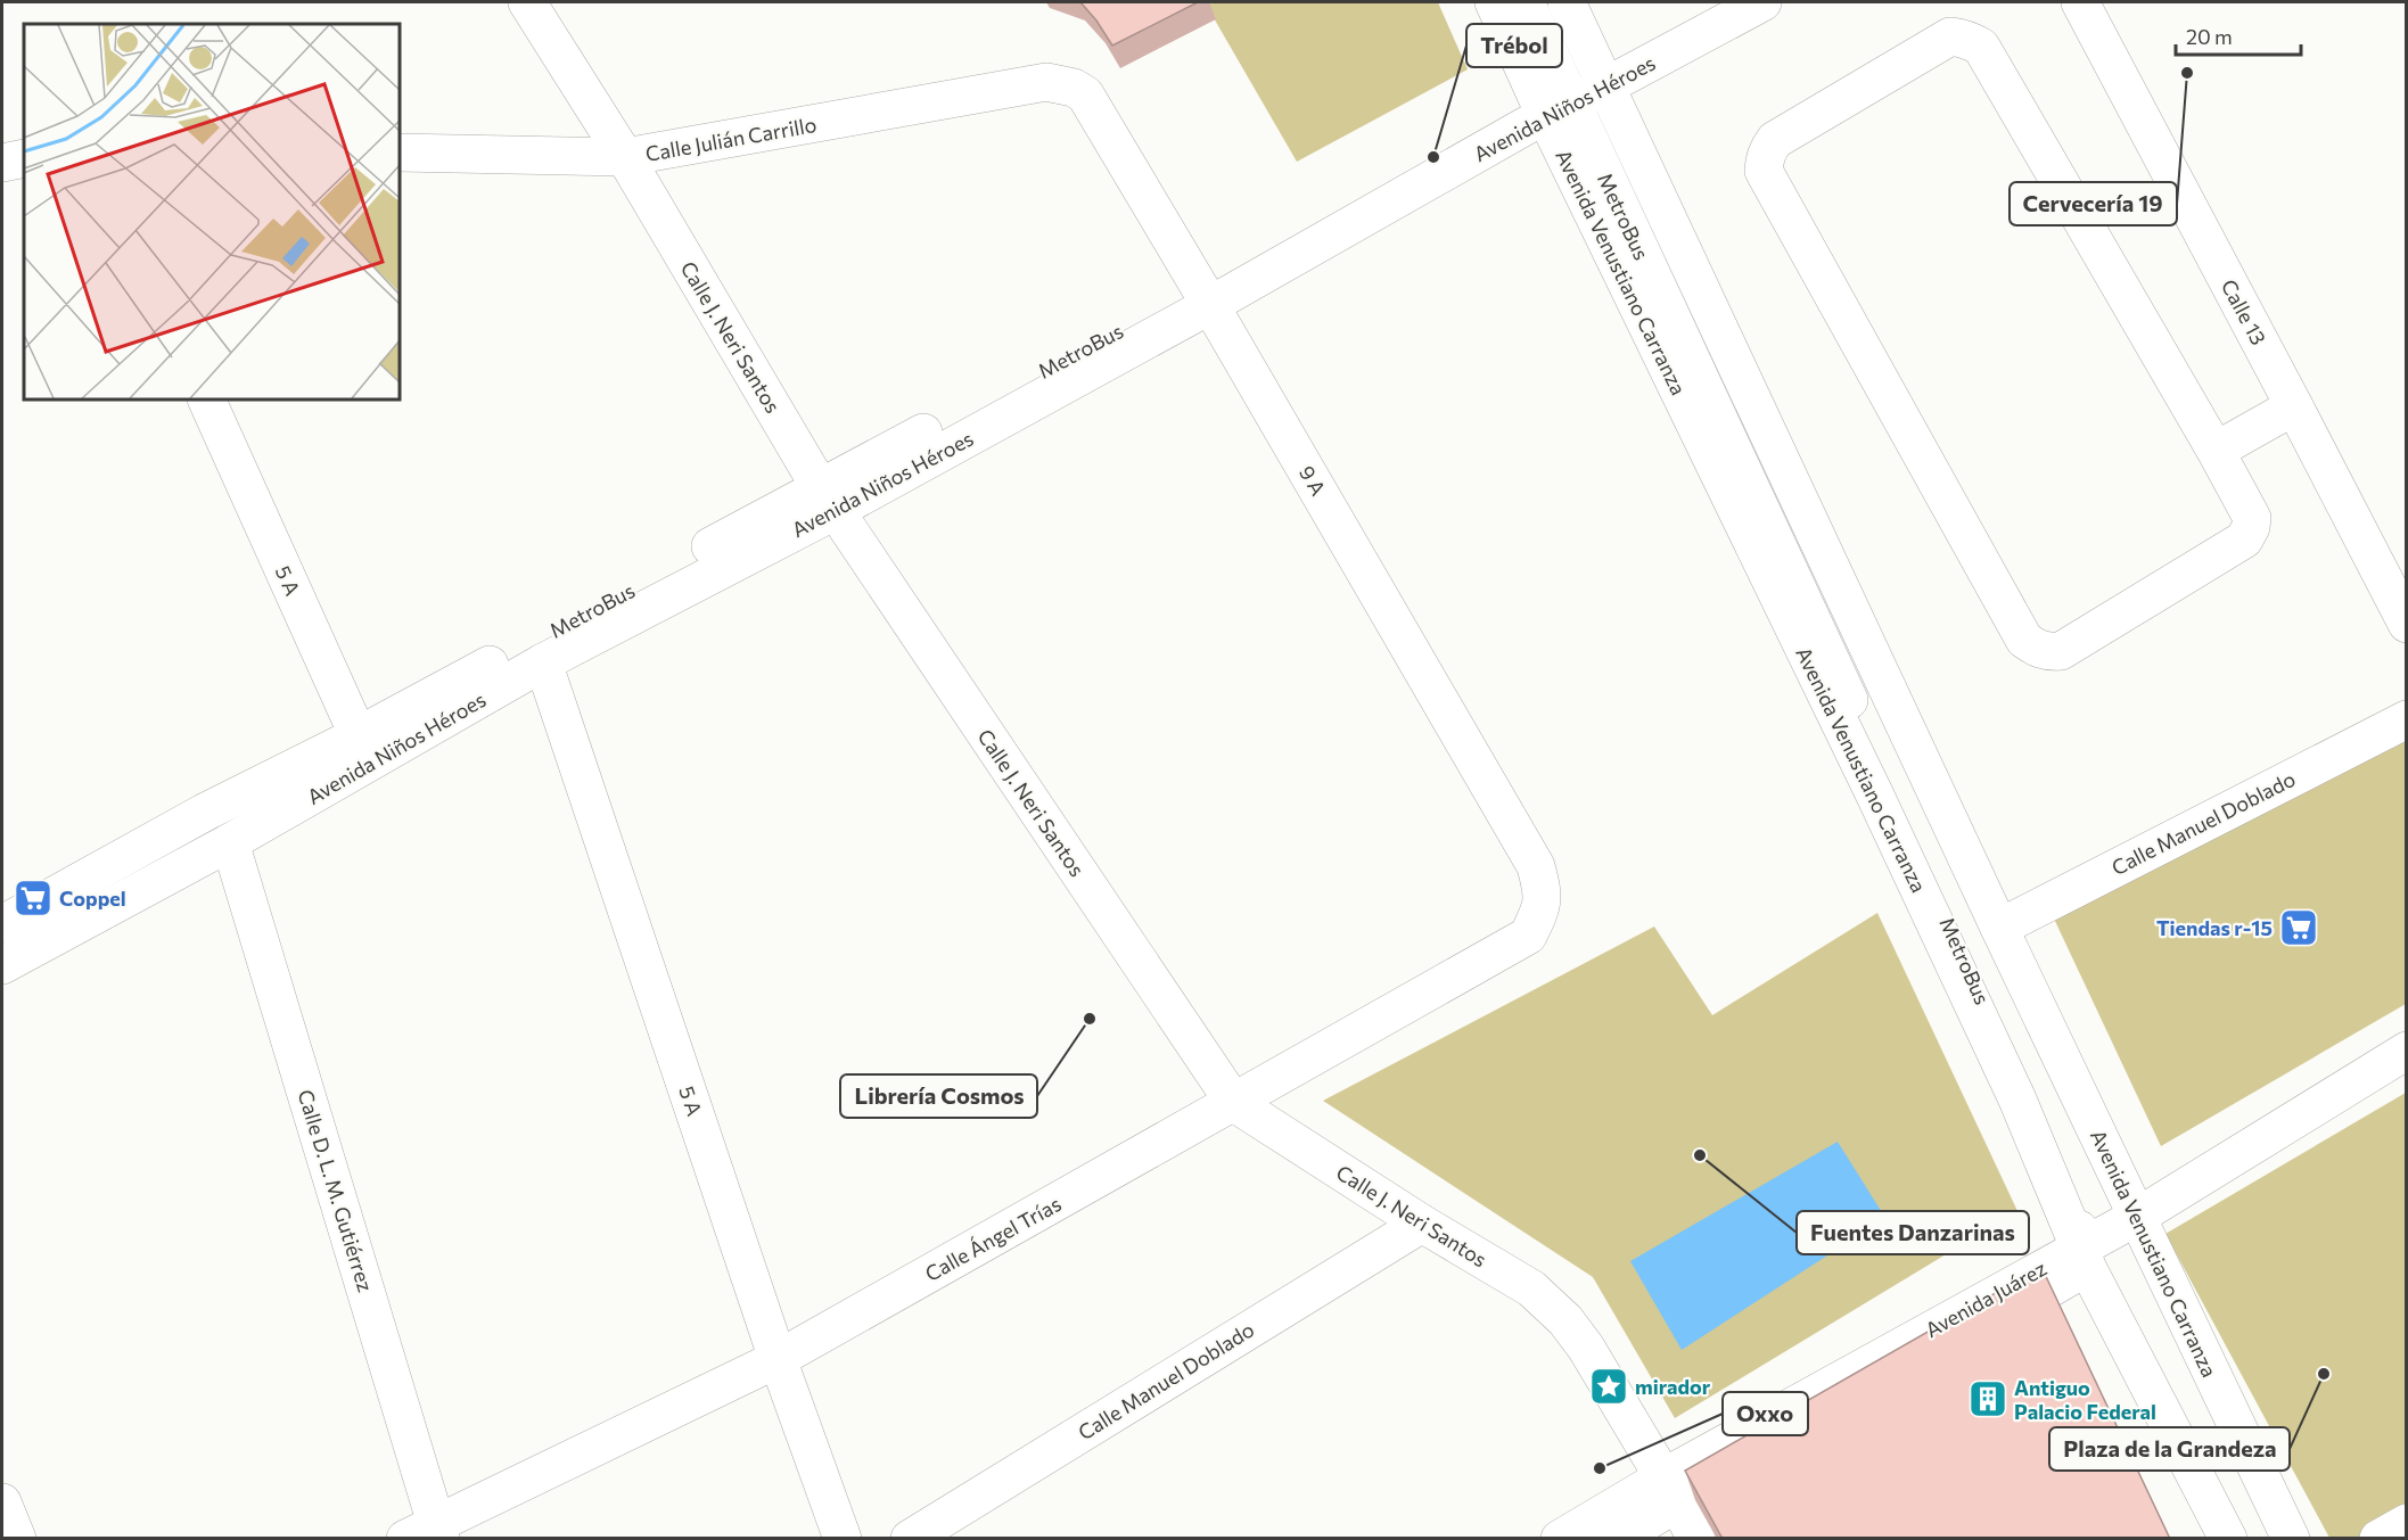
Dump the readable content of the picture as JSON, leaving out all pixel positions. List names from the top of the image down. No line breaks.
{"streets":{"street":["Avenida Niños Héroes","Calle Julián Carrillo","MetroBus","Avenida Venustiano Carranza","Calle 13","Calle J. Neri Santos","9 A","5 A","Calle Manuel Doblado","Calle D. L. M. Gutiérrez","Calle Ángel Trías","Avenida Juárez"]},"crossings":[["Avenida Niños Héroes","MetroBus"],["Avenida Niños Héroes","Avenida Venustiano Carranza"],["Avenida Niños Héroes","Calle J. Neri Santos"],["Avenida Niños Héroes","9 A"],["Avenida Niños Héroes","5 A"],["Avenida Niños Héroes","Calle D. L. M. Gutiérrez"],["Calle Julián Carrillo","Calle J. Neri Santos"],["Calle Julián Carrillo","9 A"],["MetroBus","Calle J. Neri Santos"],["MetroBus","5 A"],["Avenida Venustiano Carranza","Calle Manuel Doblado"],["Avenida Venustiano Carranza","Avenida Juárez"],["Calle J. Neri Santos","Calle Manuel Doblado"],["Calle J. Neri Santos","Calle Ángel Trías"],["Calle J. Neri Santos","Avenida Juárez"],["9 A","Calle Ángel Trías"],["5 A","Calle Ángel Trías"],["Calle D. L. M. Gutiérrez","Calle Ángel Trías"]],"places":{"other":["Cervecería 19","Trébol","Librería Cosmos","Fuentes Danzarinas","Plaza de la Grandeza","Oxxo"],"supermarket":["Coppel","Tiendas r-15"],"place":["mirador"],"building":["Antiguo Palacio Federal"]},"scale_bar":"20 m"}
